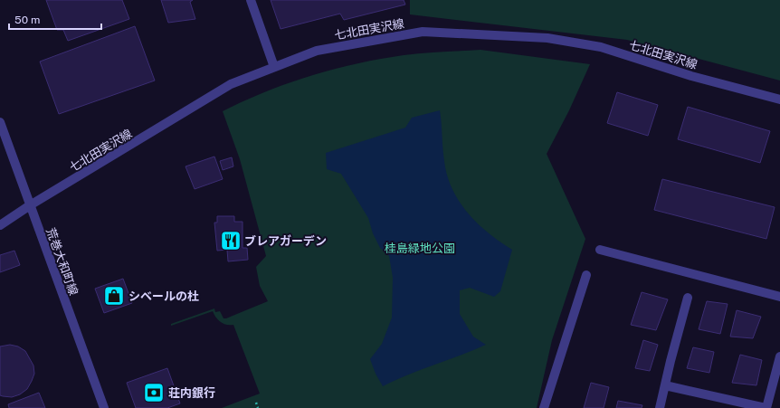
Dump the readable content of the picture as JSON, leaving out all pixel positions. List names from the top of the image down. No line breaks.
{"streets":{"street":["七北田実沢線","荒巻大和町線"]},"crossings":[["七北田実沢線","荒巻大和町線"]],"parks":["桂島緑地公園"],"places":{"restaurant":["ブレアガーデン"],"shop":["シベールの杜"],"bank":["荘内銀行"]},"scale_bar":"50 m"}
